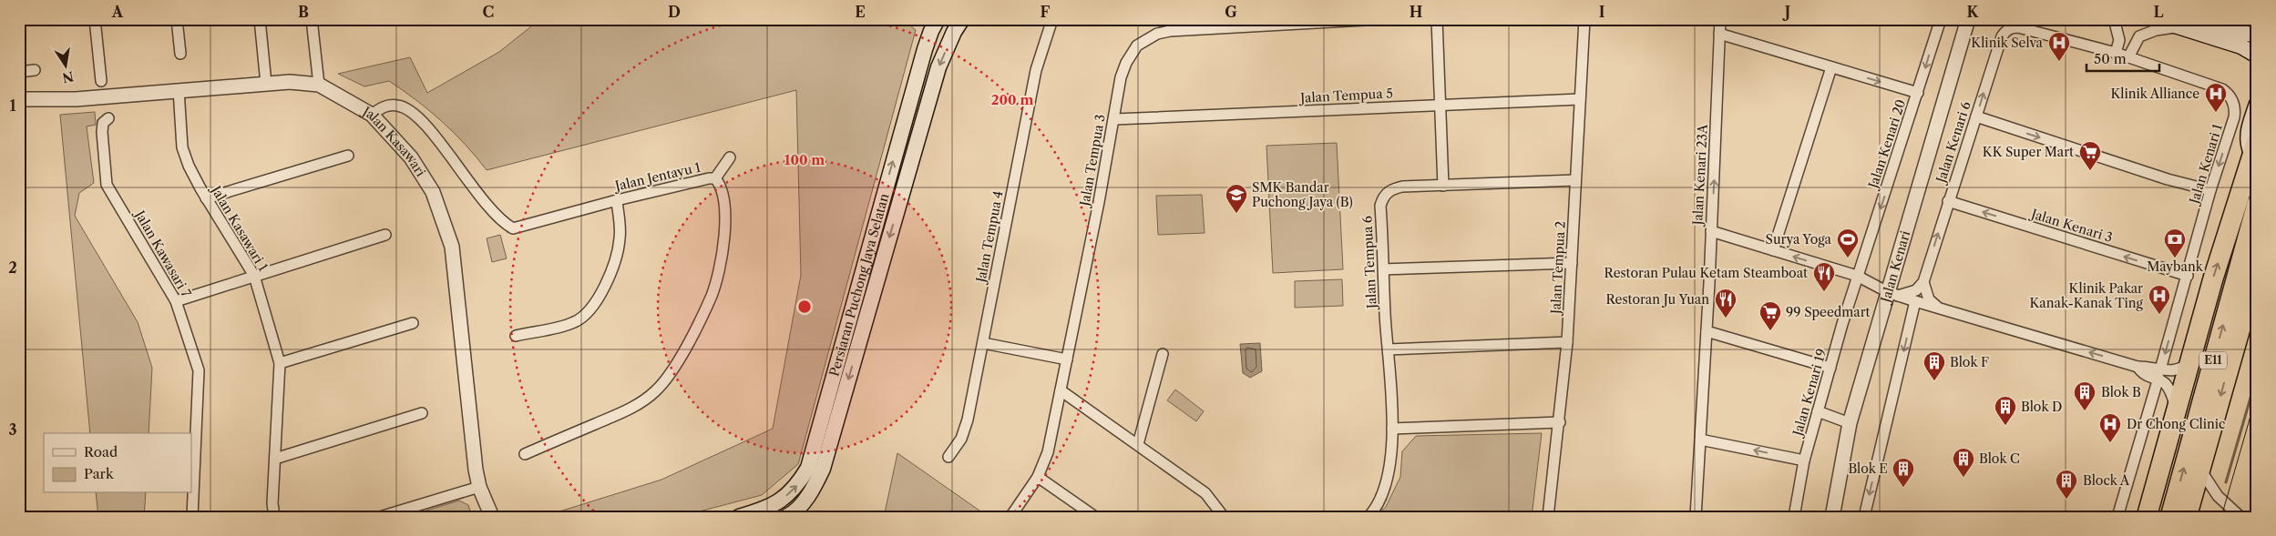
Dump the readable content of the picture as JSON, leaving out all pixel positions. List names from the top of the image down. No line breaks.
{"streets":{"highway":["E11"],"main road":["Persiaran Puchong Jaya Selatan"],"street":["Jalan Tempua 5","Jalan Kenari 6","Jalan Kasawari","Jalan Kenari 20","Jalan Tempua 3","Jalan Kenari 1","Jalan Kenari 23A","Jalan Jentayu 1","Jalan Kenari 3","Jalan Kasawari 1","Jalan Tempua 4","Jalan Kawasari 7","Jalan Tempua 6","Jalan Kenari","Jalan Tempua 2","Jalan Kenari 19"]},"crossings":[["Jalan Tempua 5","Jalan Tempua 3"],["Jalan Tempua 5","Jalan Tempua 2"],["Jalan Kenari 6","Jalan Kenari 1"],["Jalan Kenari 6","Jalan Kenari 3"],["Jalan Kasawari","Jalan Jentayu 1"],["Jalan Kasawari","Jalan Kasawari 1"],["Jalan Kenari 20","Jalan Kenari 19"],["Jalan Kenari 1","Jalan Kenari 3"],["Jalan Tempua 6","Jalan Tempua 2"]],"one_way":["Jalan Kenari 6"],"places":{"hospital":["Klinik Selva","Klinik Alliance","Klinik Pakar Kanak-Kanak Ting","Dr Chong Clinic"],"supermarket":["KK Super Mart","99 Speedmart"],"school or university":["SMK Bandar Puchong Jaya (B)"],"sports":["Surya Yoga"],"bank":["Maybank"],"restaurant":["Restoran Pulau Ketam Steamboat","Restoran Ju Yuan"],"building":["Blok F","Blok B","Blok D","Blok C","Blok E","Block A"]},"legend":["Road","Park"],"scale_bar":"50 m","north":"bottom","grid":{"columns":["A","B","C","D","E","F","G","H","I","J","K","L"],"rows":["1","2","3"]},"rings":["200 m","100 m"]}
